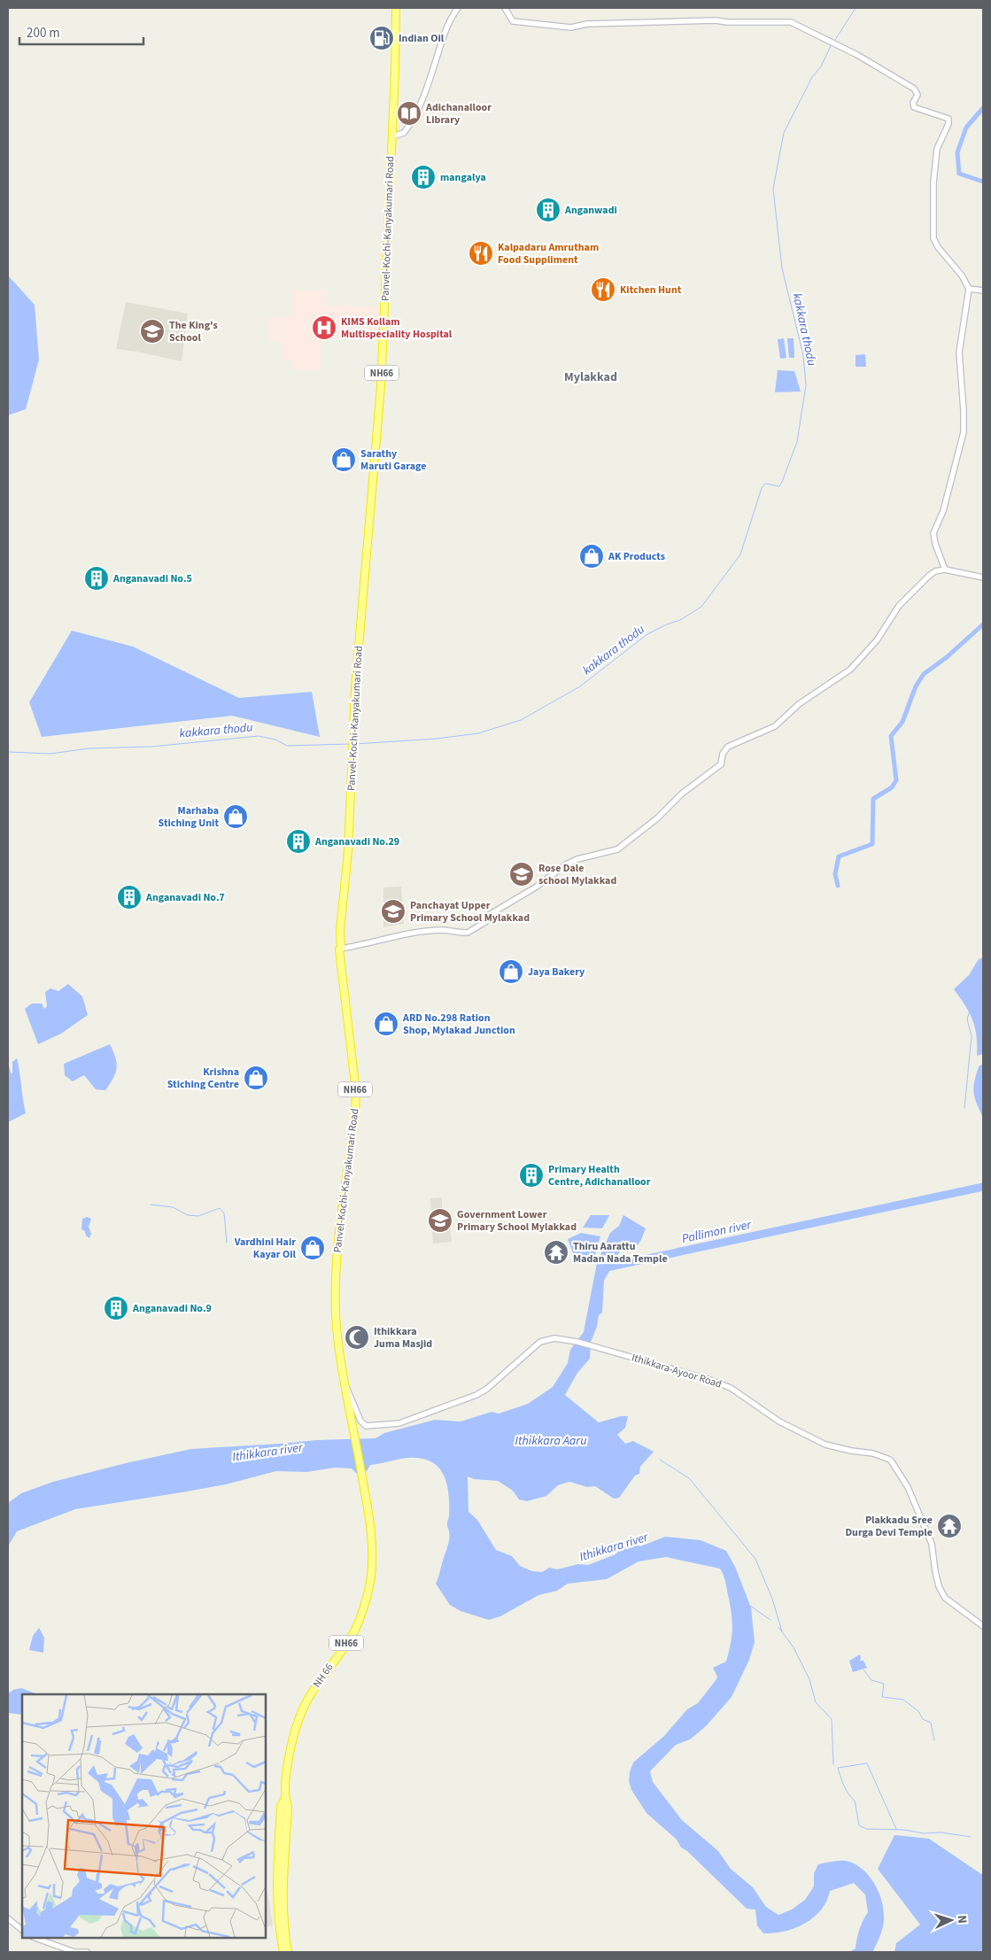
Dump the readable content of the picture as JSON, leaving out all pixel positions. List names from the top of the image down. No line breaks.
{"streets":{"highway":["Panvel-Kochi-Kanyakumari Road","NH66","NH 66"],"main road":["Ithikkara-Ayoor Road"]},"crossings":[["Panvel-Kochi-Kanyakumari Road","Ithikkara-Ayoor Road"],["Panvel-Kochi-Kanyakumari Road","NH 66"]],"districts":["Mylakkad"],"water":["kakkara thodu","Pallimon river","Ithikkara Aaru","Ithikkara river"],"places":{"fuel station":["Indian Oil"],"library":["Adichanalloor Library"],"building":["mangalya","Anganwadi","Anganavadi No.5","Anganavadi No.29","Anganavadi No.7","Primary Health Centre, Adichanalloor","Anganavadi No.9"],"restaurant":["Kalpadaru Amrutham Food Suppliment","Kitchen Hunt"],"hospital":["KIMS Kollam Multispeciality Hospital"],"school or university":["The King's School","Rose Dale school Mylakkad","Panchayat Upper Primary School Mylakkad","Government Lower Primary School Mylakkad"],"shop":["Sarathy Maruti Garage","AK Products","Marhaba Stiching Unit","Jaya Bakery","ARD No.298 Ration Shop, Mylakad Junction","Krishna Stiching Centre","Vardhini Hair Kayar Oil"],"temple":["Thiru Aarattu Madan Nada Temple","Plakkadu Sree Durga Devi Temple"],"mosque":["Ithikkara Juma Masjid"]},"scale_bar":"200 m","north":"right"}
